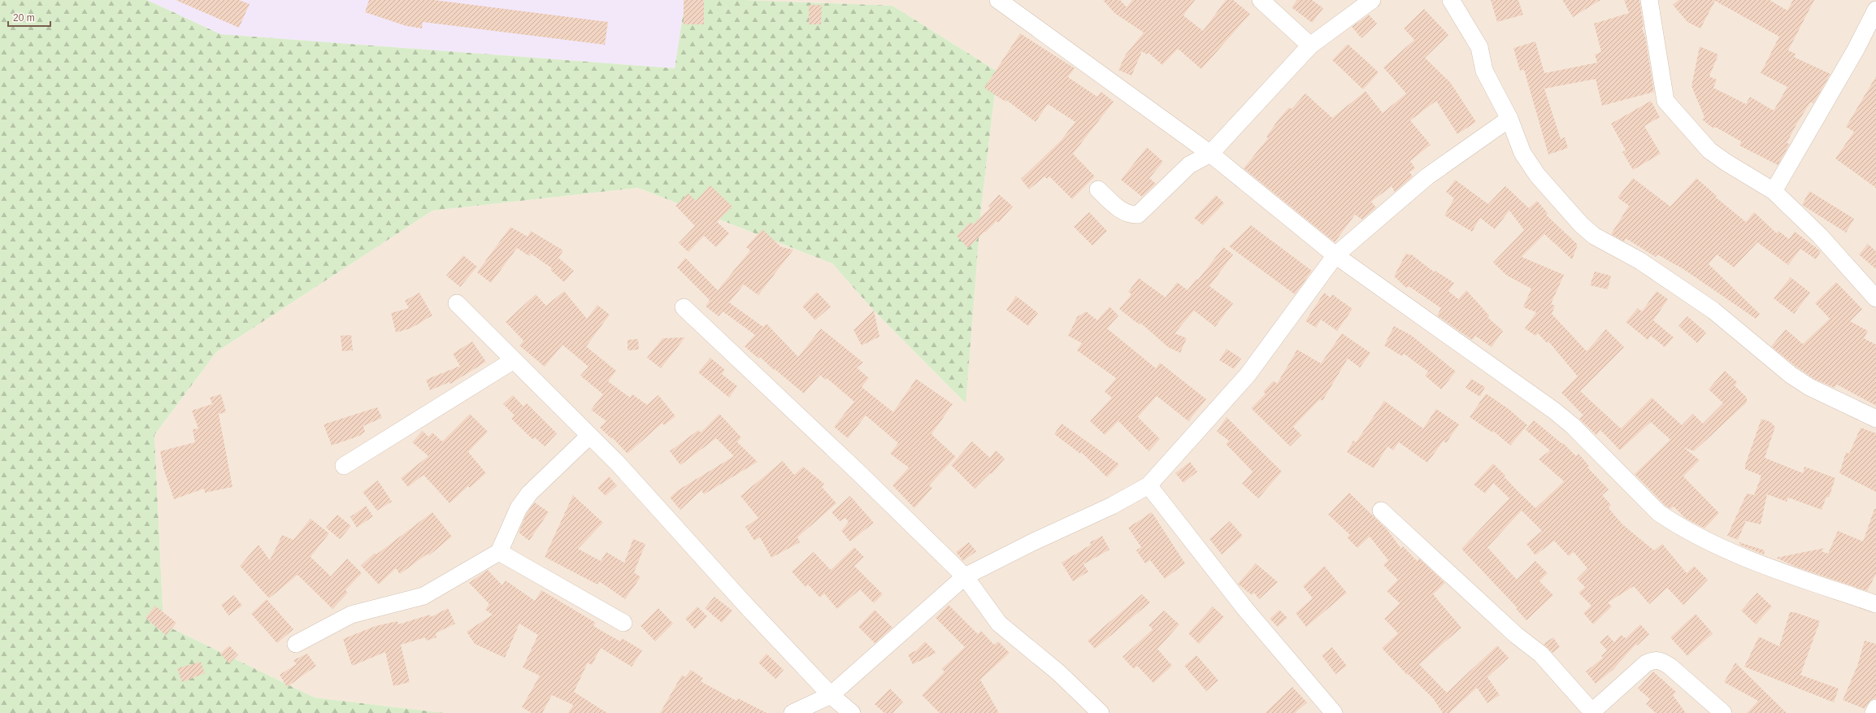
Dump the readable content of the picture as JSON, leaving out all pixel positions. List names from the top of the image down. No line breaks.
{"scale_bar":"20 m"}
